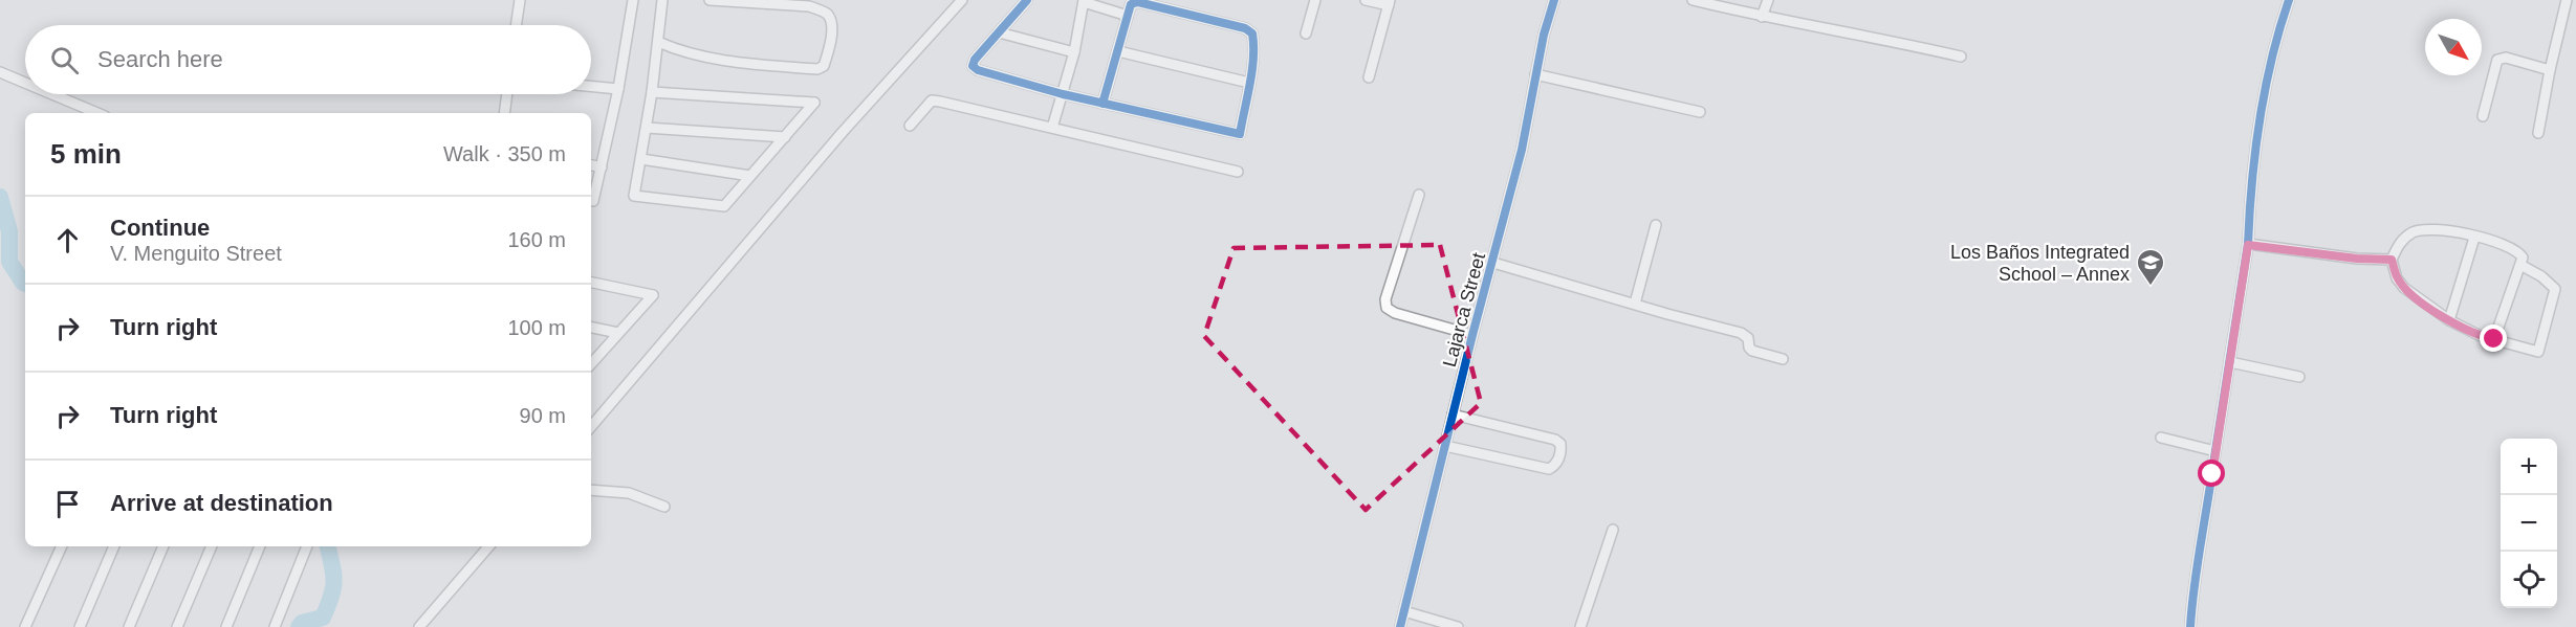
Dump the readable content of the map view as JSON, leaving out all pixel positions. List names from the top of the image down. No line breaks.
{"streets":{"street":["Lajarca Street"]},"places":{"school or university":["Los Baños Integrated School – Annex"]},"north":"bottom right","page":{"search":"Search here","heading":["5 min","Walk · 350 m"],"list":[["Continue","V. Menguito Street","160 m"],["Turn right","100 m"],["Turn right","90 m"],"Arrive at destination"],"map_buttons":["+","−"]}}
